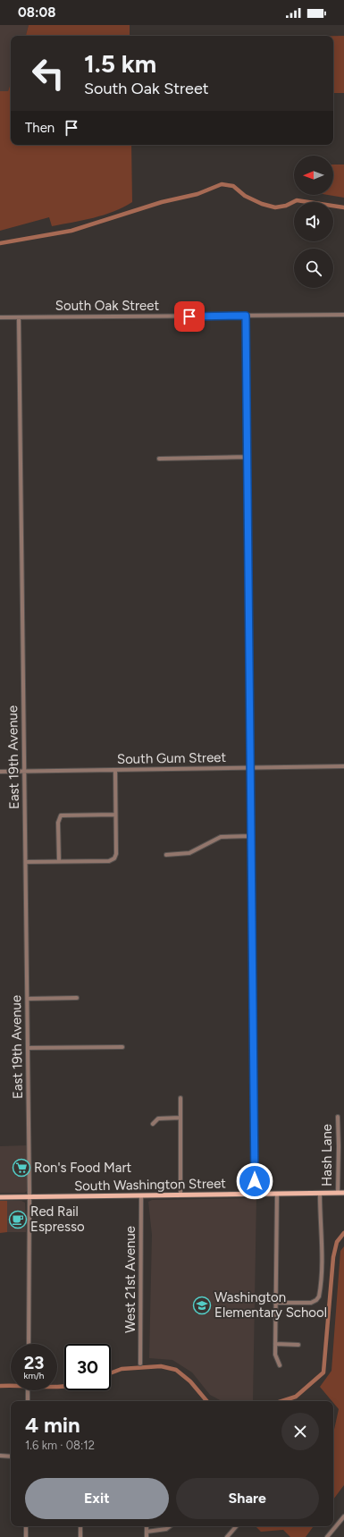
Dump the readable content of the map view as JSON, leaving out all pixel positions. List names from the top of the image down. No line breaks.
{"streets":{"main road":["South Washington Street"],"street":["South Oak Street","East 19th Avenue","South Gum Street","Hash Lane","West 21st Avenue"]},"crossings":[["South Oak Street","East 19th Avenue"],["East 19th Avenue","South Gum Street"],["East 19th Avenue","South Washington Street"],["Hash Lane","South Washington Street"],["South Washington Street","West 21st Avenue"]],"places":{"supermarket":["Ron's Food Mart"],"cafe":["Red Rail Espresso"],"school or university":["Washington Elementary School"]},"north":"left","page":{"status":"08:08","turn":["1.5 km","South Oak Street"],"then":"Then","speed":"23 km/h","limit":"30","heading":["4 min","1.6 km · 08:12"],"buttons":["Exit","Share"]}}
